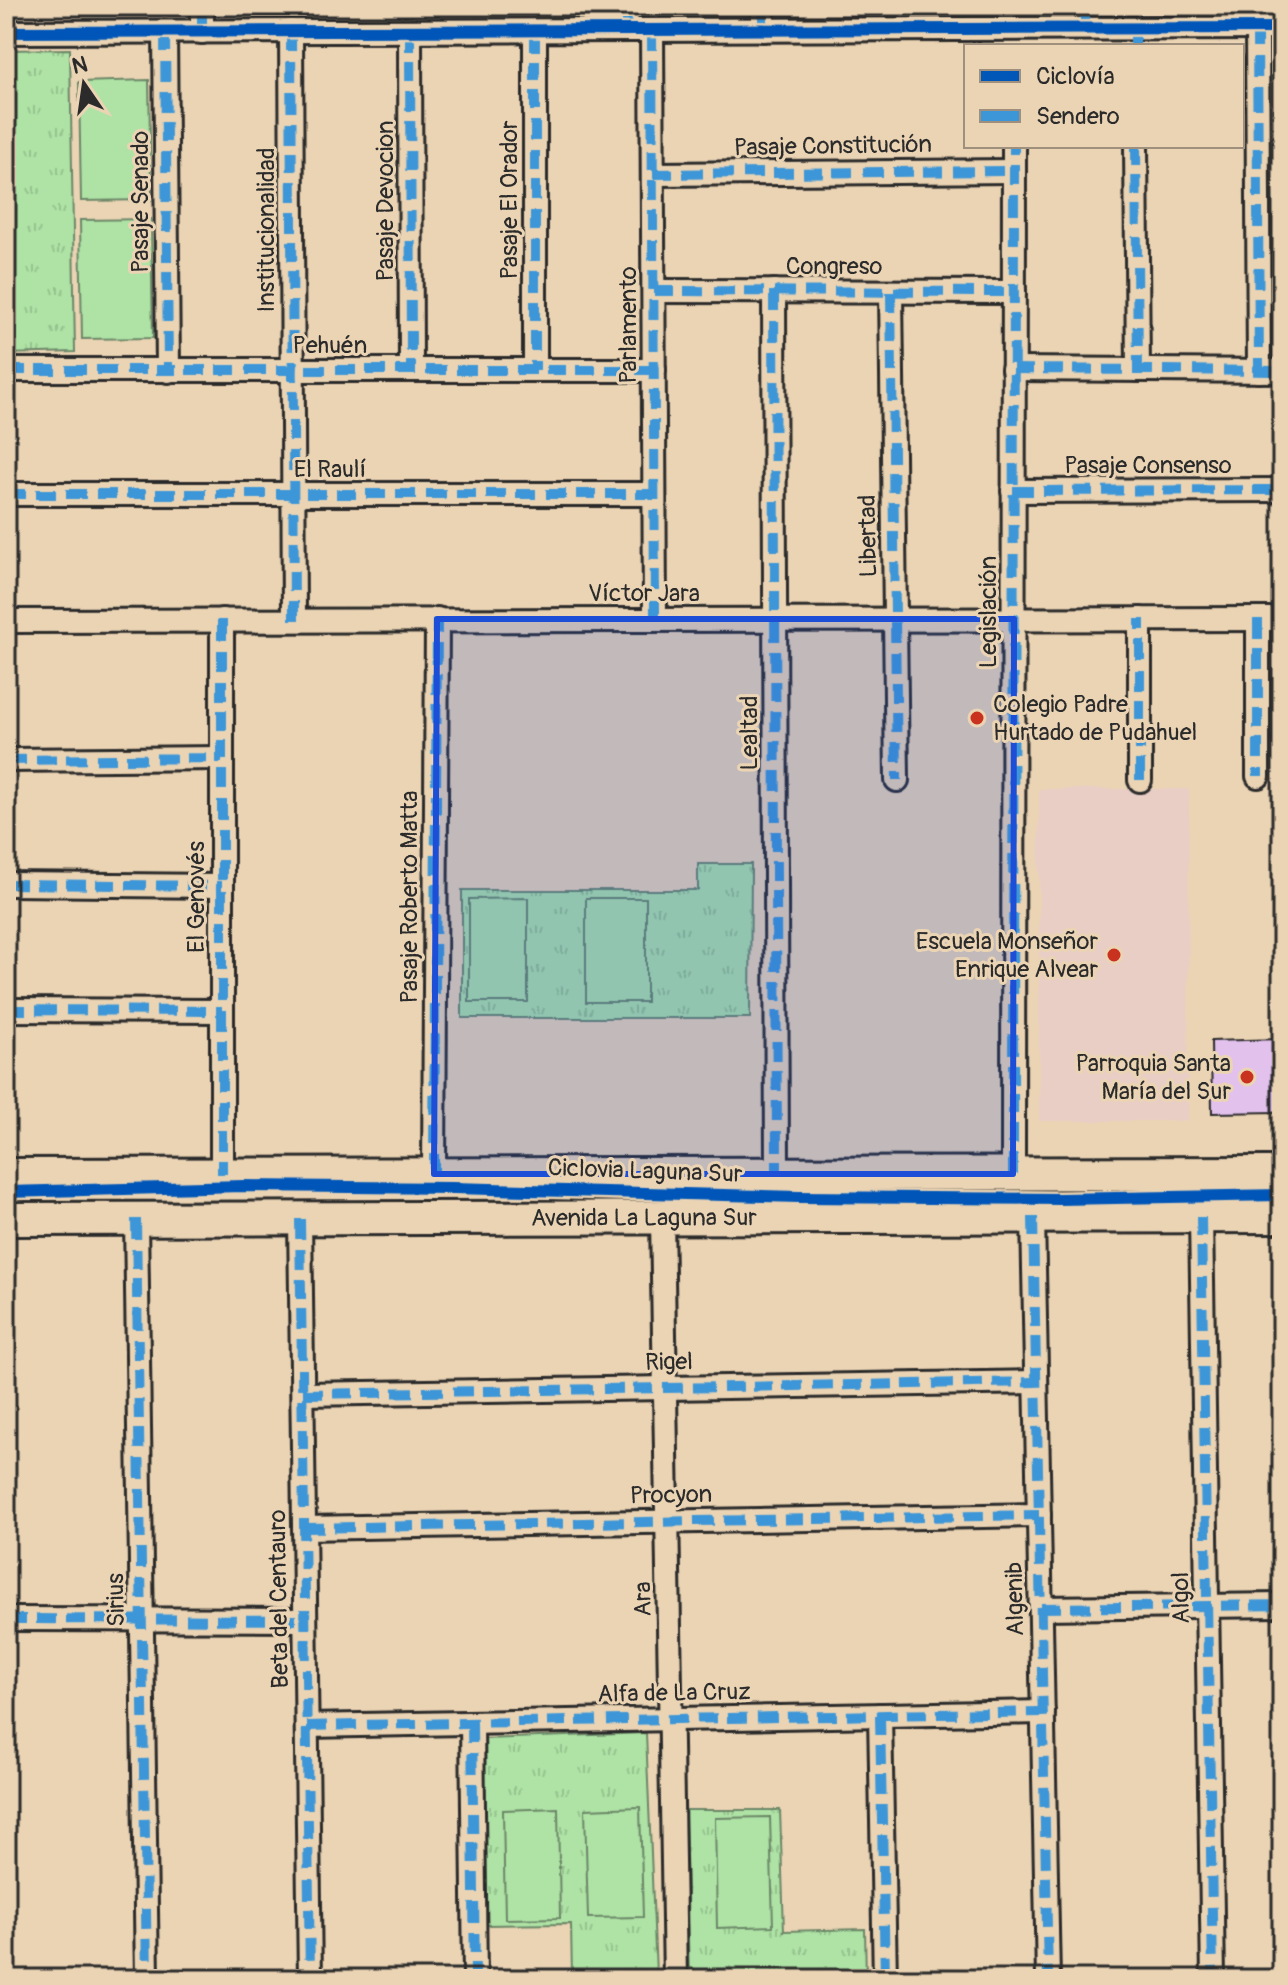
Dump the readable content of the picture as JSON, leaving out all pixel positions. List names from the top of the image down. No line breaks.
{"streets":{"street":["Pasaje Constitución","Pasaje El Orador","Pasaje Devocion","Pasaje Senado","Institucionalidad","Congreso","Parlamento","Pehuén","Pasaje Consenso","El Raulí","Libertad","Víctor Jara","Legislación","Lealtad","El Genovés","Pasaje Roberto Matta","Avenida La Laguna Sur","Rigel","Procyon","Algol","Beta del Centauro","Ara","Algenib","Sirius","Alfa de La Cruz"],"cycle path":["Ciclovia Laguna Sur"]},"crossings":[["Pasaje Constitución","Parlamento"],["Pasaje Constitución","Legislación"],["Pasaje El Orador","Pehuén"],["Pasaje Devocion","Pehuén"],["Pasaje Senado","Pehuén"],["Institucionalidad","Pehuén"],["Institucionalidad","El Raulí"],["Institucionalidad","Víctor Jara"],["Congreso","Parlamento"],["Congreso","Libertad"],["Congreso","Legislación"],["Congreso","Lealtad"],["Parlamento","Pehuén"],["Parlamento","El Raulí"],["Parlamento","Víctor Jara"],["Pasaje Consenso","Legislación"],["Libertad","Víctor Jara"],["Víctor Jara","Legislación"],["Víctor Jara","Lealtad"],["Víctor Jara","El Genovés"],["Víctor Jara","Pasaje Roberto Matta"],["Legislación","Avenida La Laguna Sur"],["Lealtad","Avenida La Laguna Sur"],["El Genovés","Avenida La Laguna Sur"],["Pasaje Roberto Matta","Avenida La Laguna Sur"],["Avenida La Laguna Sur","Algol"],["Avenida La Laguna Sur","Beta del Centauro"],["Avenida La Laguna Sur","Ara"],["Avenida La Laguna Sur","Algenib"],["Avenida La Laguna Sur","Sirius"],["Rigel","Beta del Centauro"],["Rigel","Ara"],["Rigel","Algenib"],["Procyon","Beta del Centauro"],["Procyon","Ara"],["Procyon","Algenib"],["Beta del Centauro","Alfa de La Cruz"],["Ara","Alfa de La Cruz"],["Algenib","Alfa de La Cruz"]],"places":["Colegio Padre Hurtado de Pudahuel","Escuela Monseñor Enrique Alvear","Parroquia Santa María del Sur"],"legend":["Ciclovía","Sendero"],"north":"top"}
